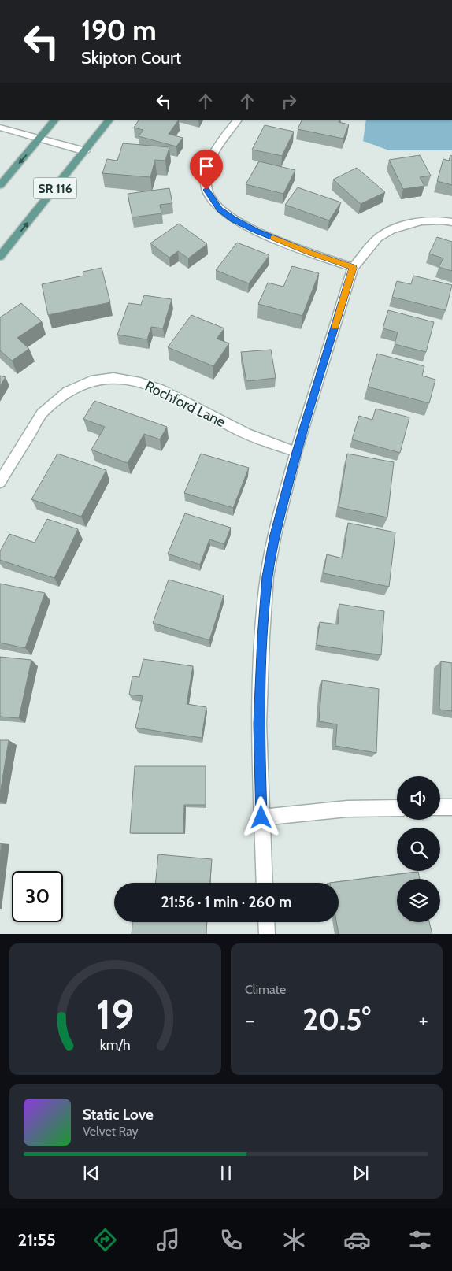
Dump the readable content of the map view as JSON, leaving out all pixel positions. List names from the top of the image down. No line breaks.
{"streets":{"main road":["SR 116"],"street":["Rochford Lane"]},"page":{"turn":["190 m","Skipton Court"],"limit":"30","trip":"21:56 · 1 min · 260 m","tile":"Climate","heat":["−","20.5°","+"],"song":["Static Love","Velvet Ray"],"tabs":"21:55","gauge":["19","km/h"]}}
